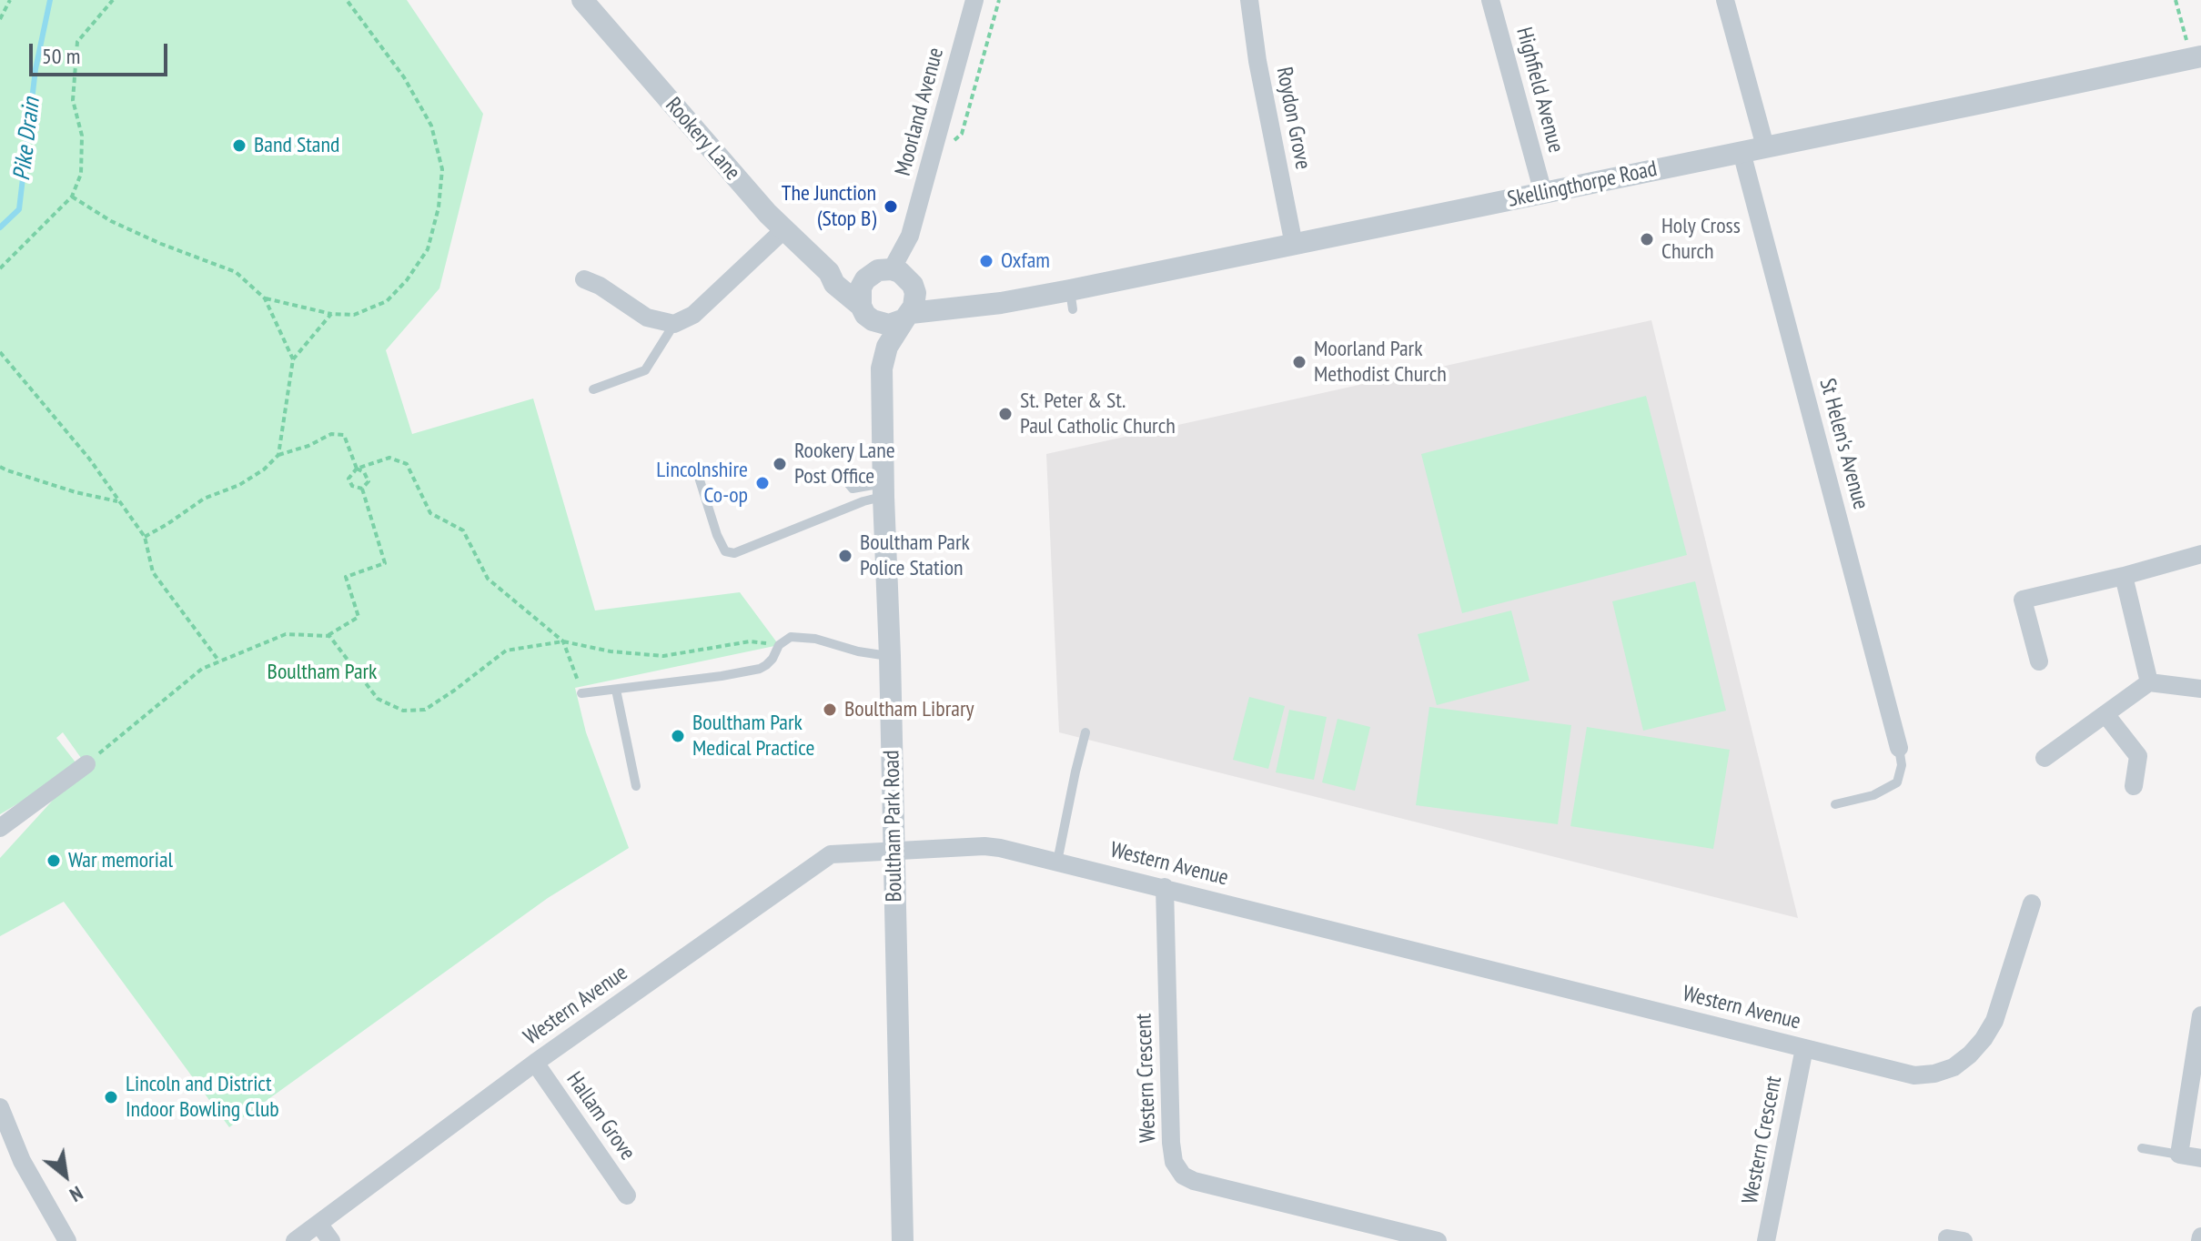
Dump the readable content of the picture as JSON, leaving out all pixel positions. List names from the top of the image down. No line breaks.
{"streets":{"street":["Highfield Avenue","Moorland Avenue","Roydon Grove","Rookery Lane","Skellingthorpe Road","St Helen's Avenue","Boultham Park Road","Western Avenue","Western Crescent","Hallam Grove"]},"crossings":[["Highfield Avenue","Skellingthorpe Road"],["Moorland Avenue","Rookery Lane"],["Moorland Avenue","Skellingthorpe Road"],["Roydon Grove","Skellingthorpe Road"],["Rookery Lane","Skellingthorpe Road"],["Skellingthorpe Road","St Helen's Avenue"],["Boultham Park Road","Western Avenue"],["Western Avenue","Western Crescent"],["Western Avenue","Hallam Grove"]],"water":["Pike Drain"],"parks":["Boultham Park"],"places":["Band Stand","The Junction (Stop B)","Holy Cross Church","Oxfam","Moorland Park Methodist Church","St. Peter & St. Paul Catholic Church","Rookery Lane Post Office","Lincolnshire Co-op","Boultham Park Police Station","Boultham Library","Boultham Park Medical Practice","War memorial","Lincoln and District Indoor Bowling Club"],"scale_bar":"50 m","north":"bottom right"}
